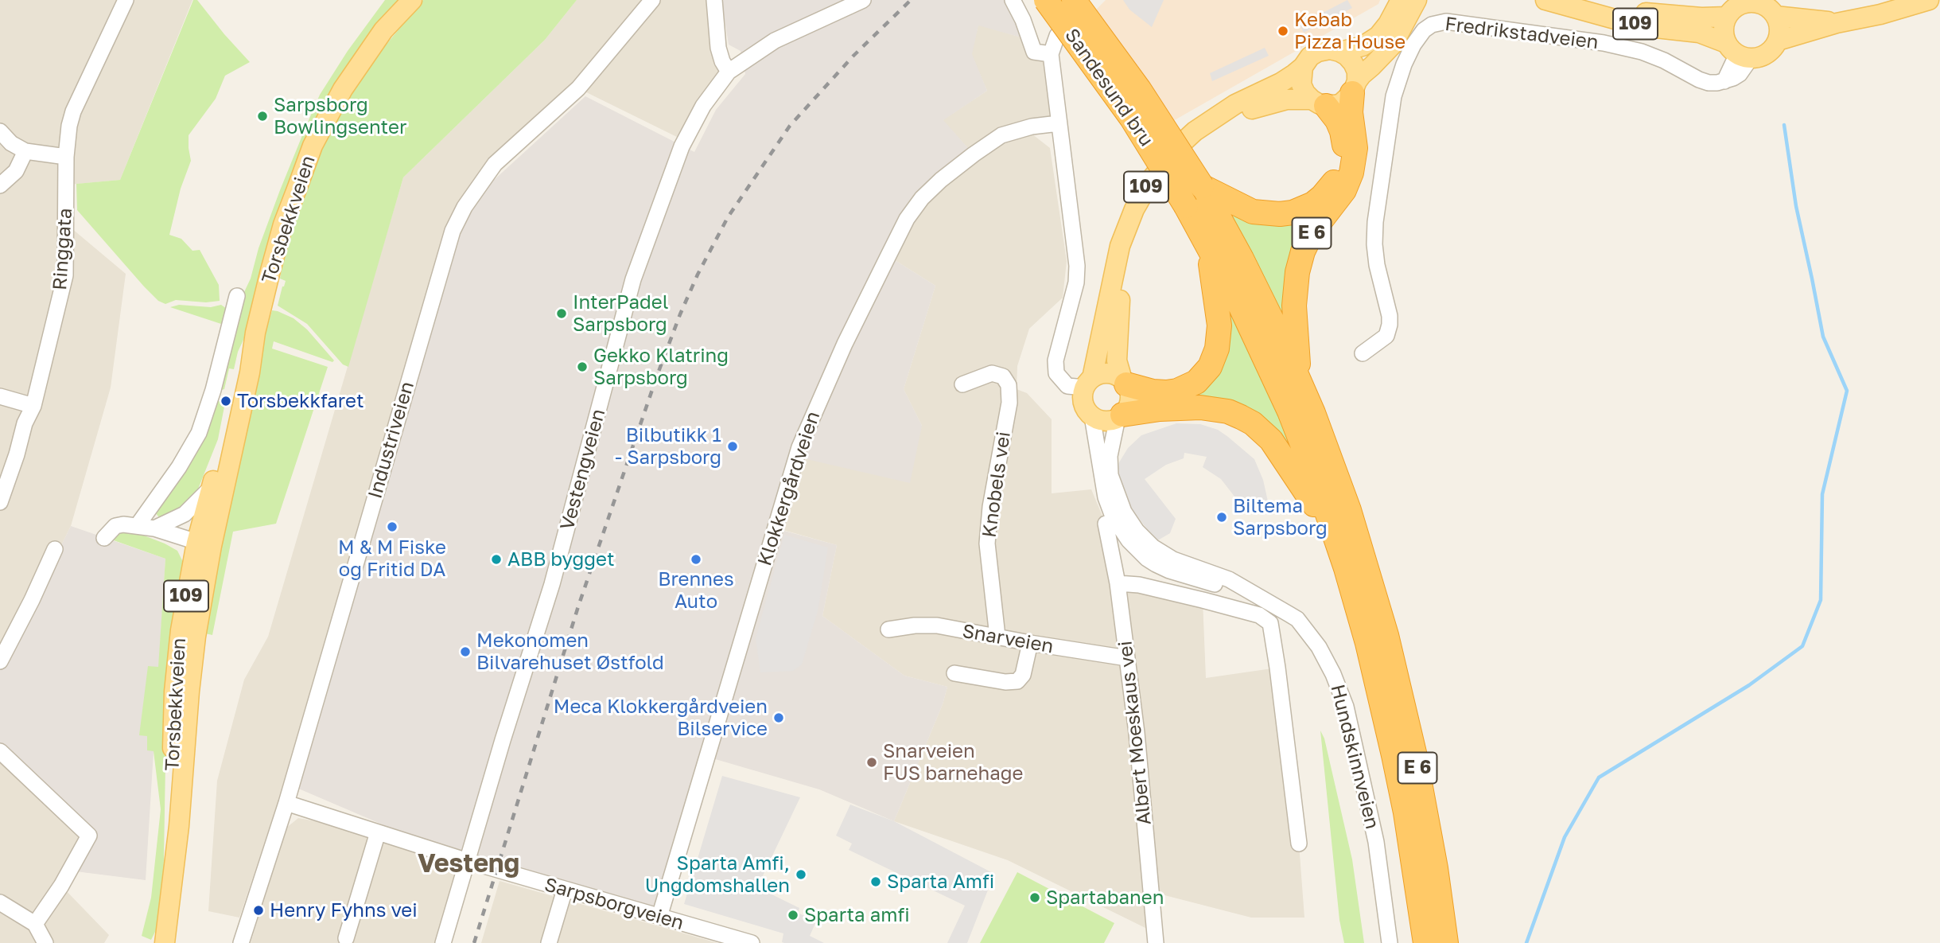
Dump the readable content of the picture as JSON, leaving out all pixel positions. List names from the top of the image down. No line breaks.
{"streets":{"highway":["Sandesund bru","E 6"],"main road":["109","Torsbekkveien"],"street":["Fredrikstadveien","Ringgata","Industriveien","Vestengveien","Knobels vei","Klokkergårdveien","Snarveien","Albert Moeskaus vei","Hundskinnveien","Sarpsborgveien"]},"crossings":[["109","Fredrikstadveien"],["109","E 6"],["109","Hundskinnveien"],["Sandesund bru","E 6"],["E 6","Hundskinnveien"],["Industriveien","Sarpsborgveien"],["Vestengveien","Sarpsborgveien"],["Knobels vei","Snarveien"],["Klokkergårdveien","Sarpsborgveien"],["Snarveien","Albert Moeskaus vei"]],"districts":["Vesteng"],"places":["Kebab Pizza House","Sarpsborg Bowlingsenter","InterPadel Sarpsborg","Gekko Klatring Sarpsborg","Torsbekkfaret","Bilbutikk 1 - Sarpsborg","Biltema Sarpsborg","M & M Fiske og Fritid DA","ABB bygget","Brennes Auto","Mekonomen Bilvarehuset Østfold","Meca Klokkergårdveien Bilservice","Snarveien FUS barnehage","Sparta Amfi, Ungdomshallen","Sparta Amfi","Spartabanen","Henry Fyhns vei","Sparta amfi"]}
